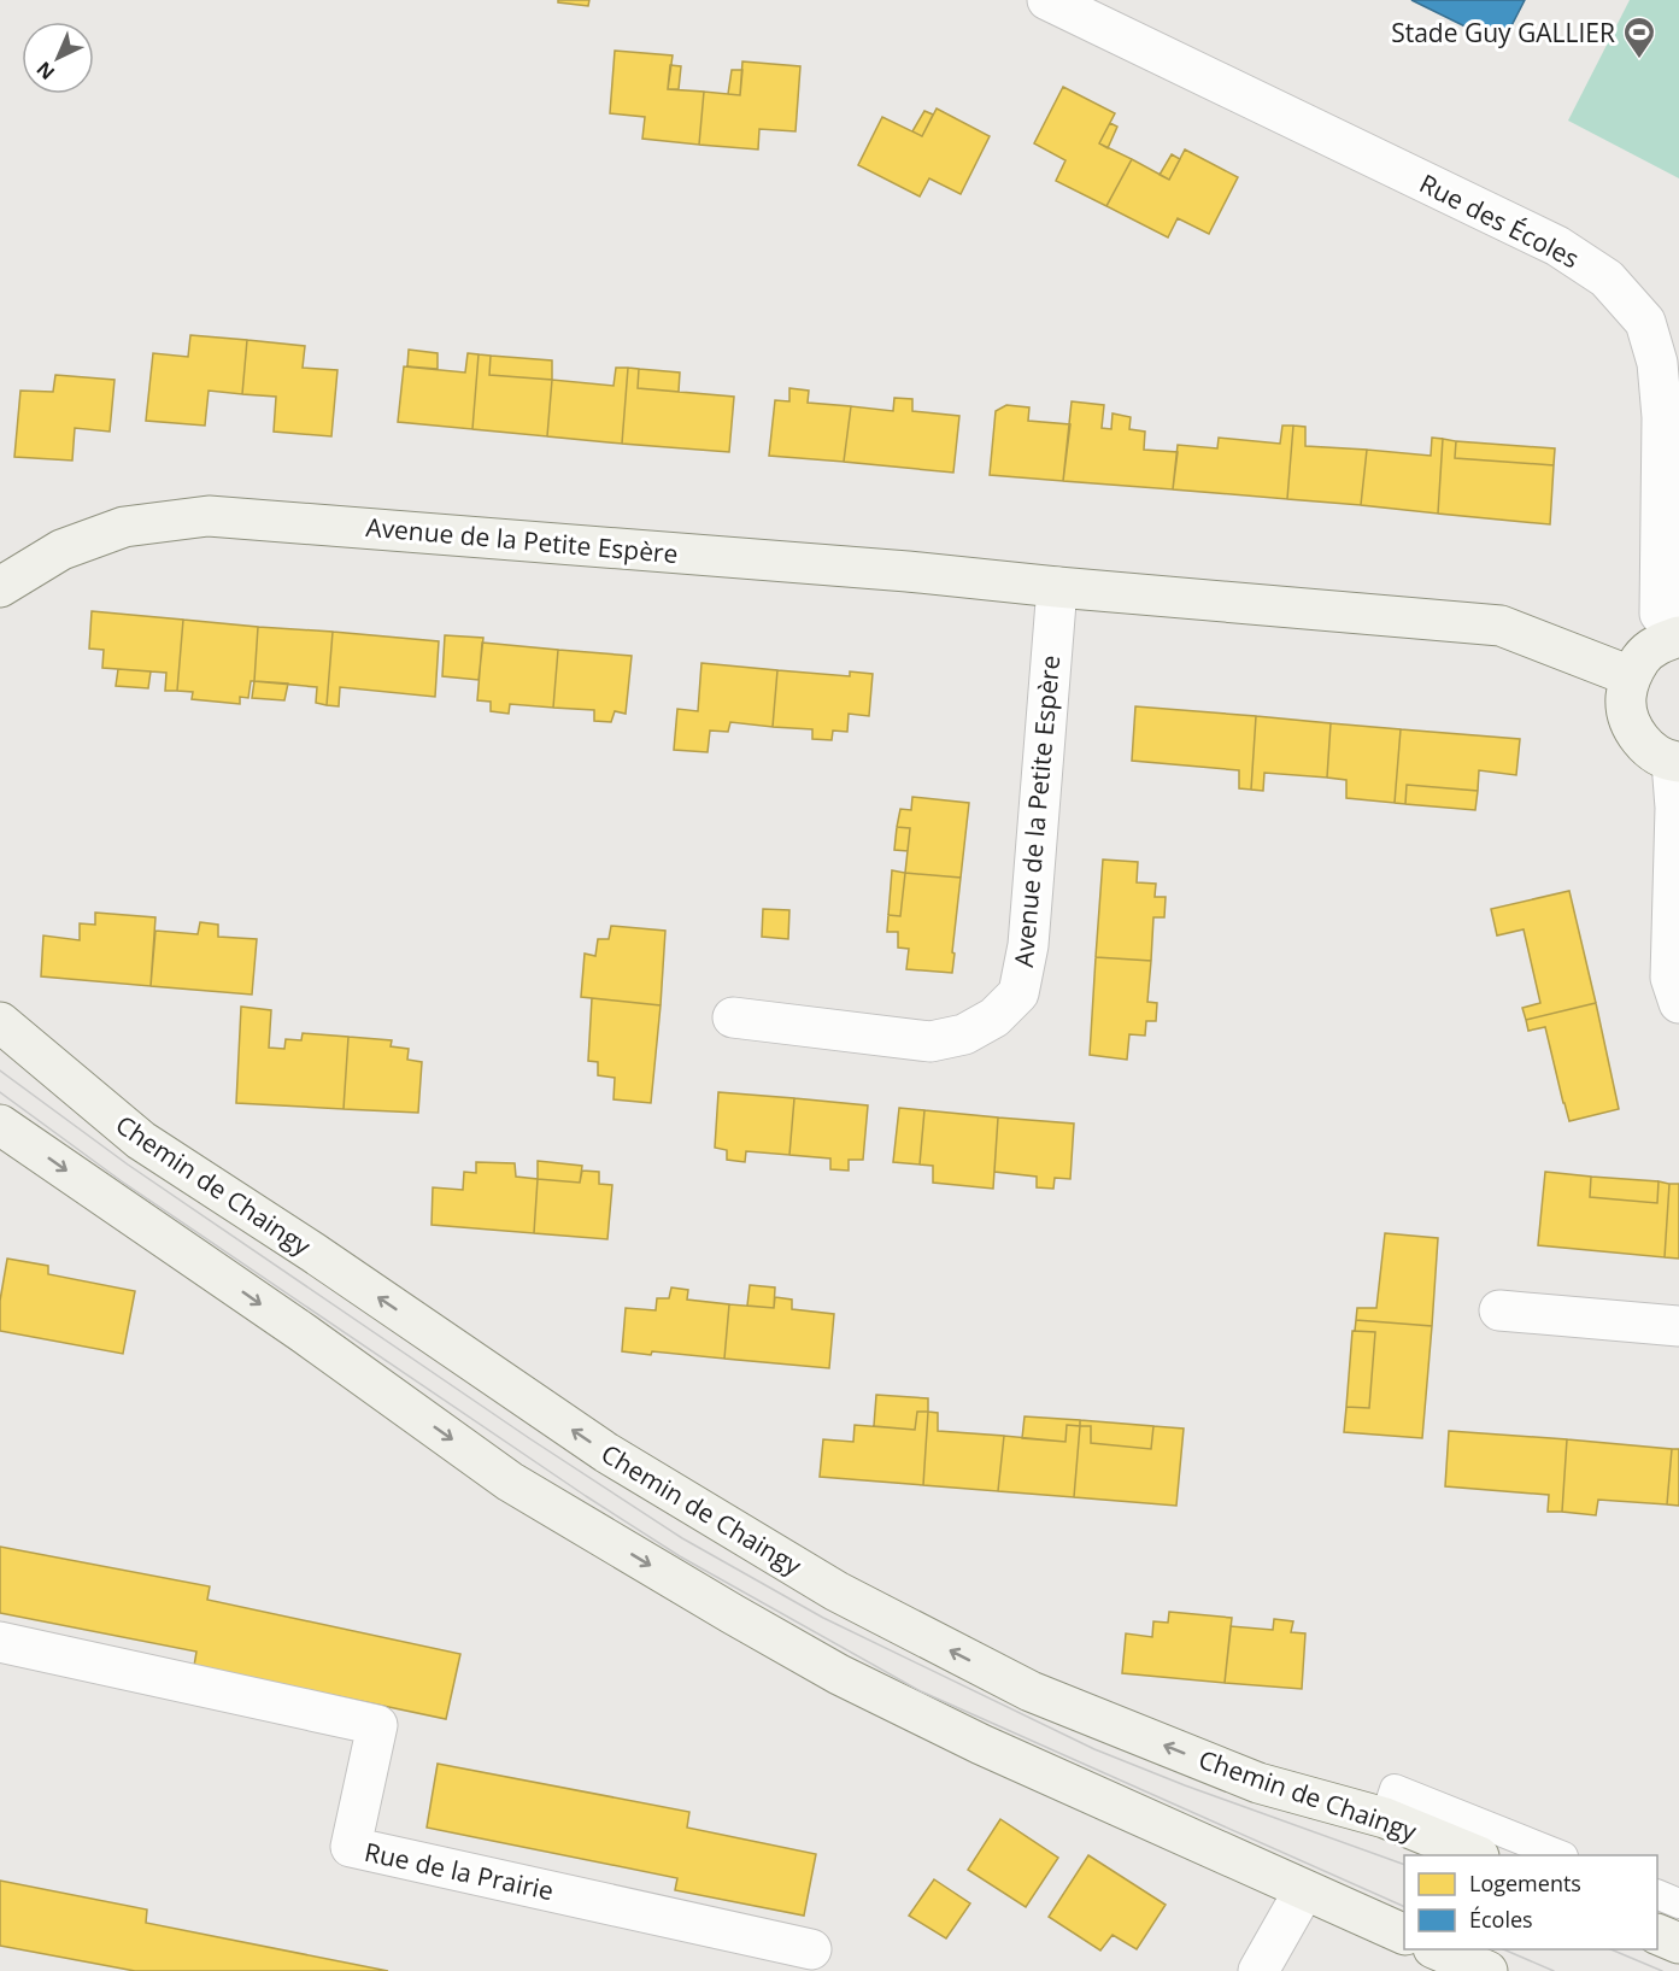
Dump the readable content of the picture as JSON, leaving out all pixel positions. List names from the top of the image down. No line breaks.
{"streets":{"street":["Rue des Écoles","Avenue de la Petite Espère","Chemin de Chaingy","Rue de la Prairie"]},"places":{"sports":["Stade Guy GALLIER"]},"legend":["Logements","Écoles"],"north":"bottom left"}
